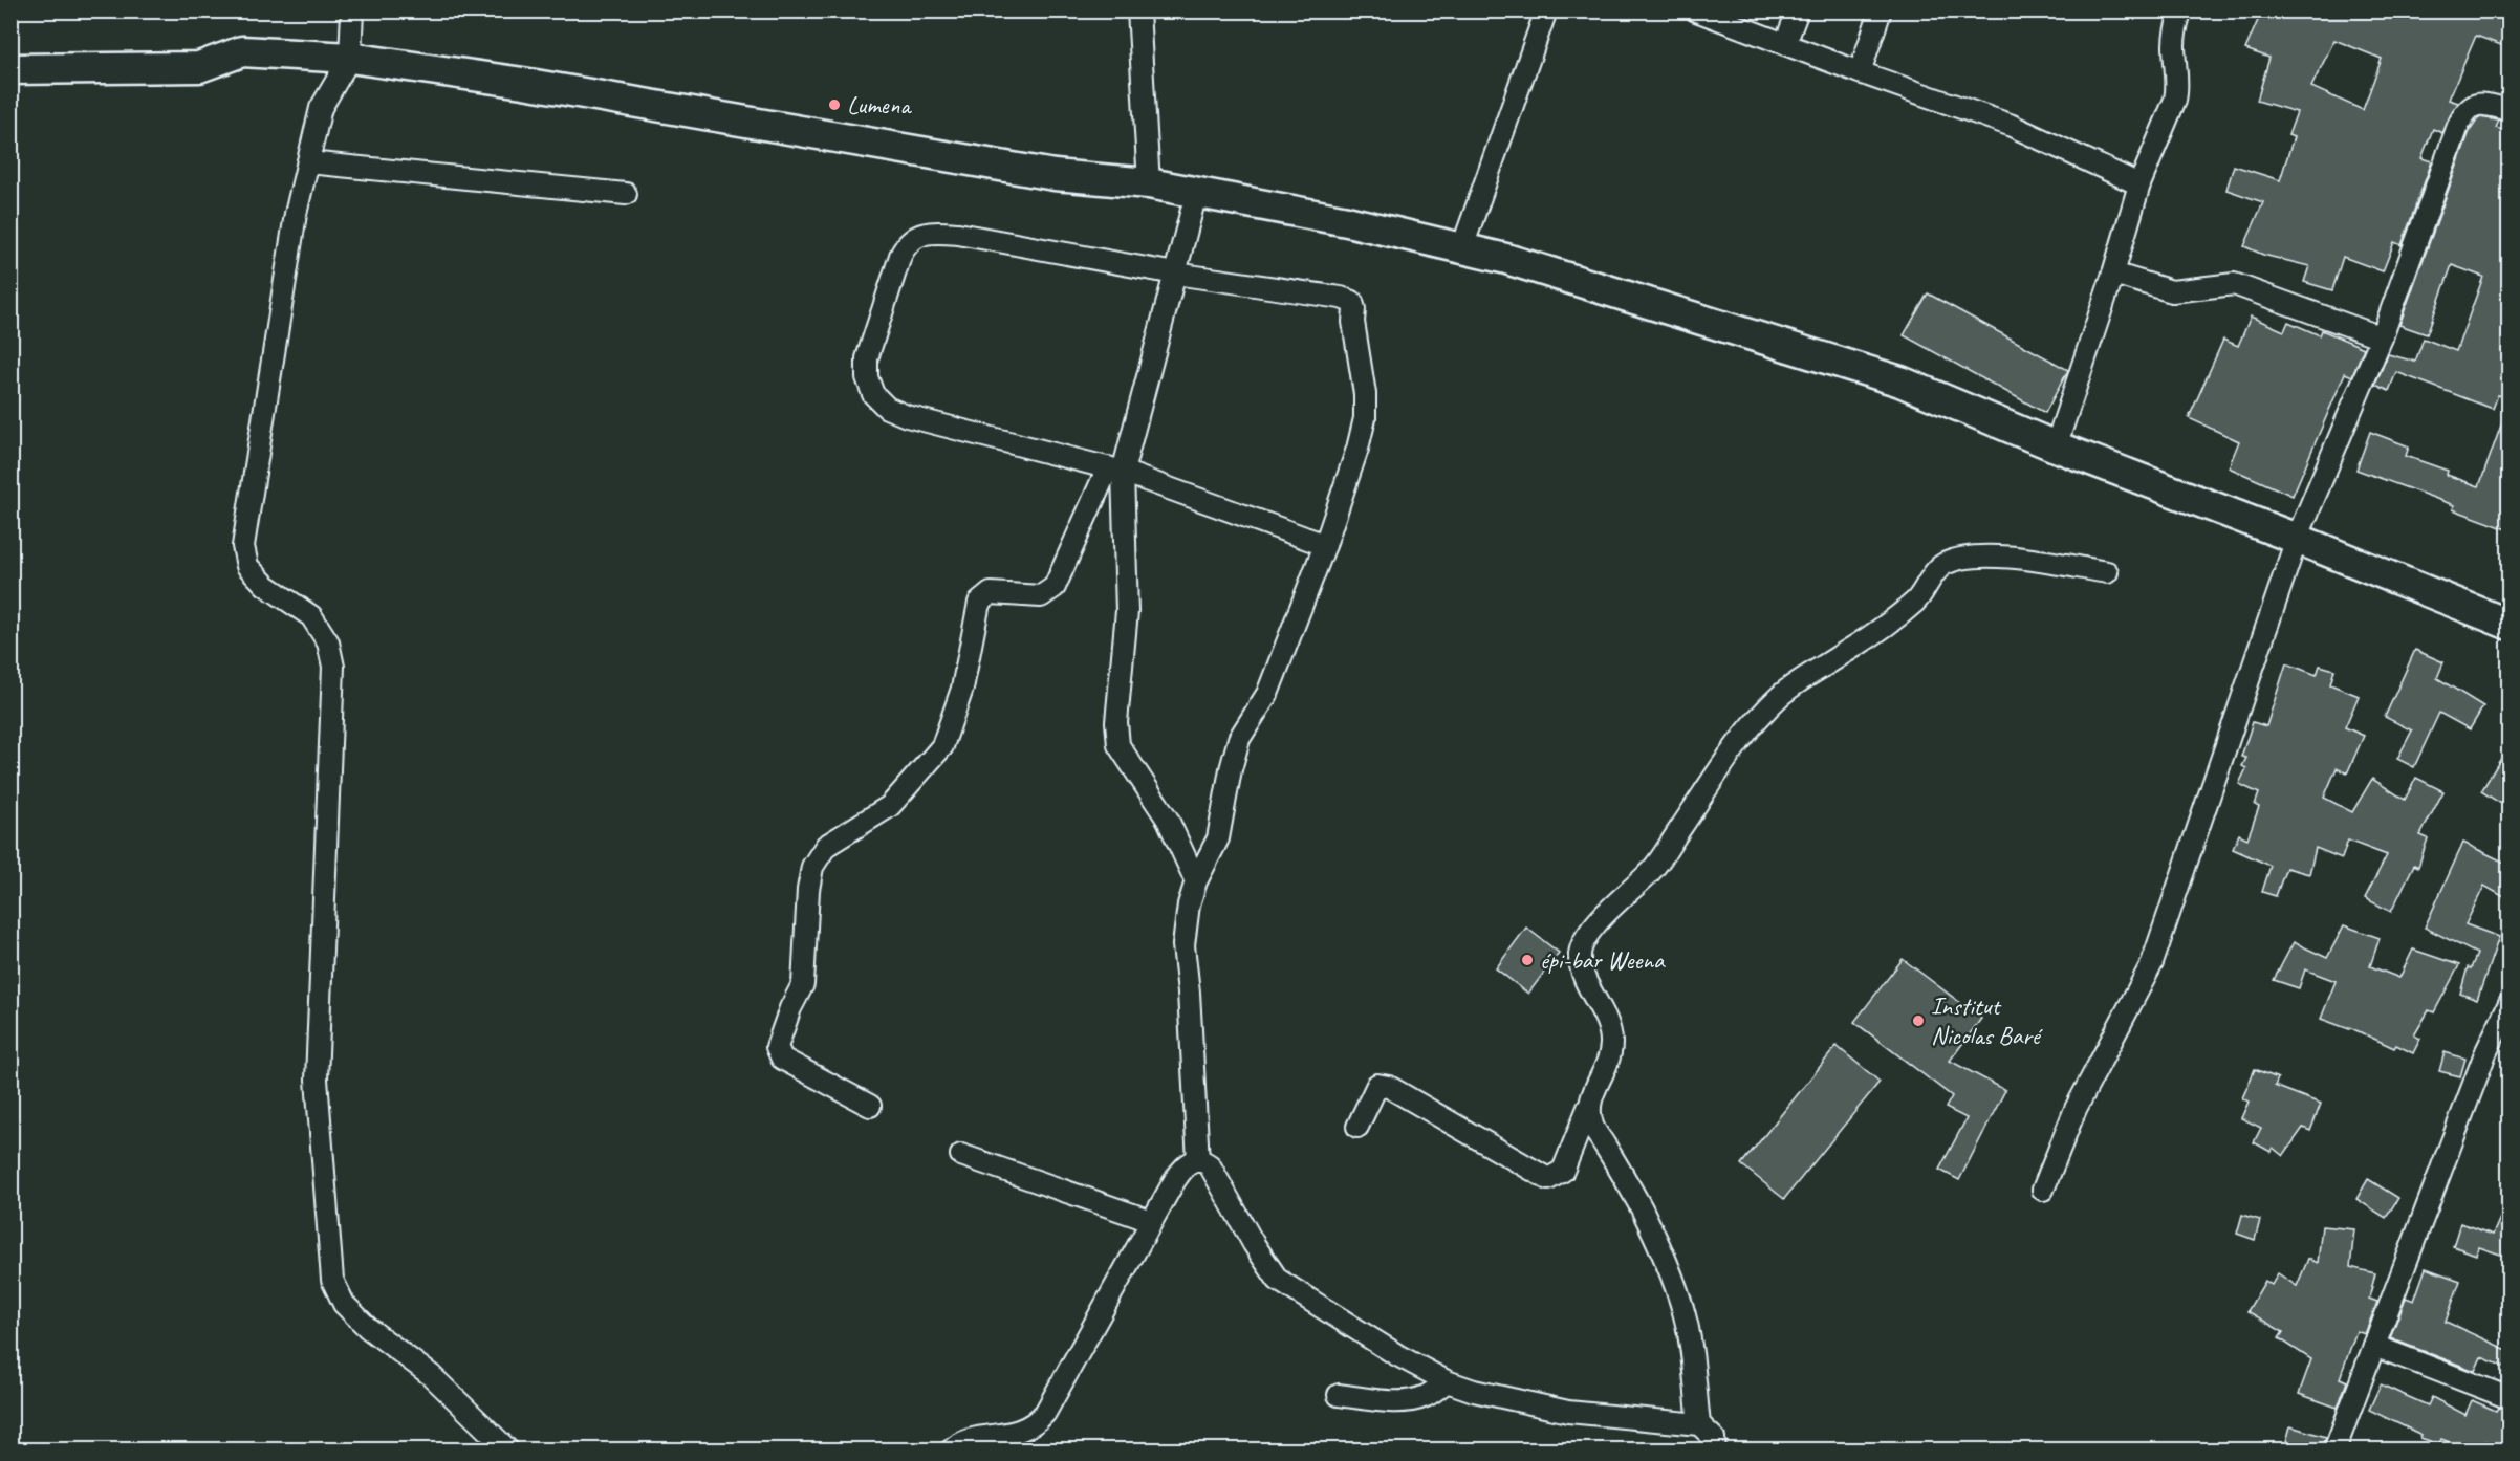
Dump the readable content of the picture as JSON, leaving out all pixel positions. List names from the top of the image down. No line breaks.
{"places":["Lumena","épi-bar Weena","Institut Nicolas Baré"]}
